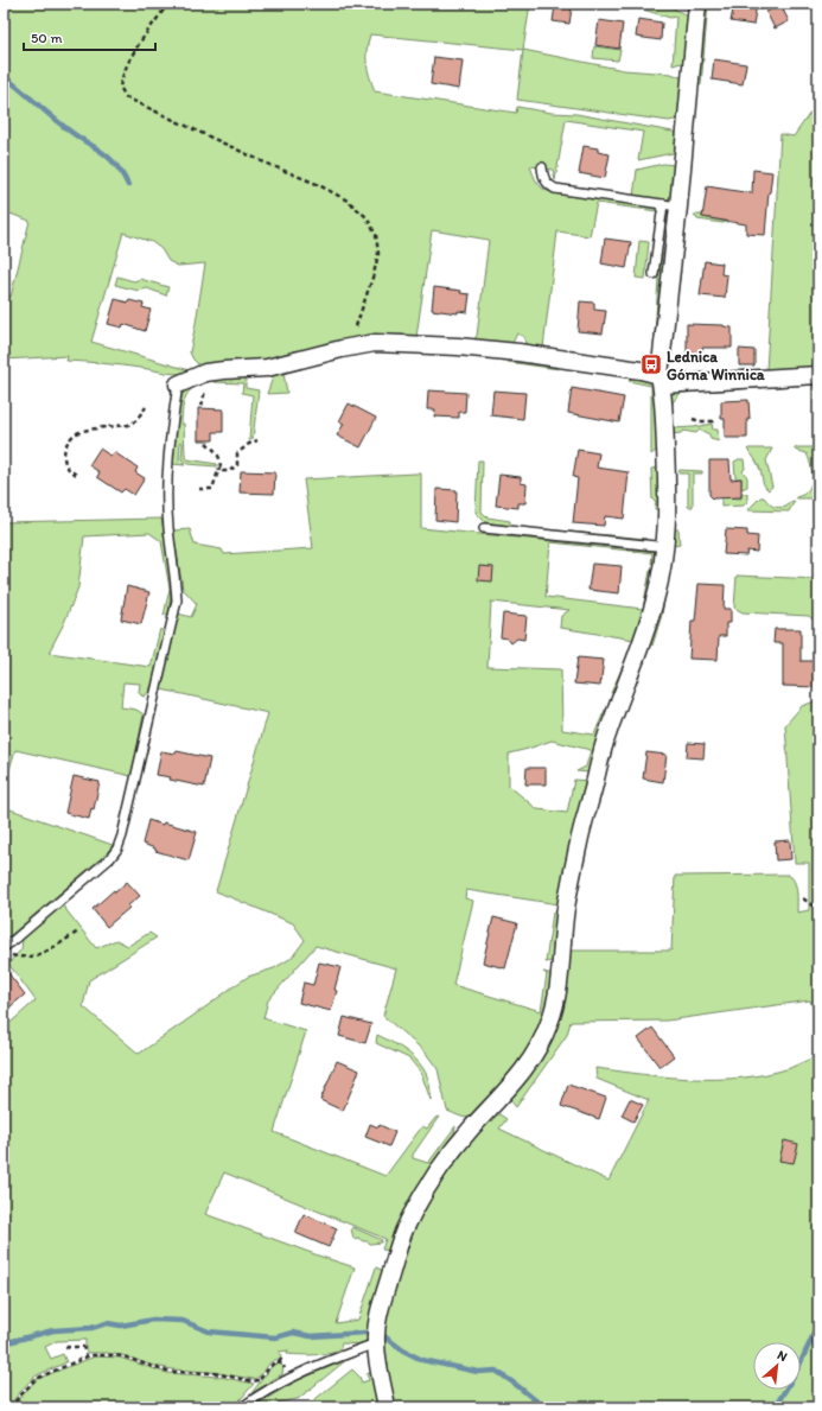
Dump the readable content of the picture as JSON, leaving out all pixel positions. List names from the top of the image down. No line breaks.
{"places":{"bus stop":["Lednica Górna Winnica"]},"scale_bar":"50 m","north":"top right"}
